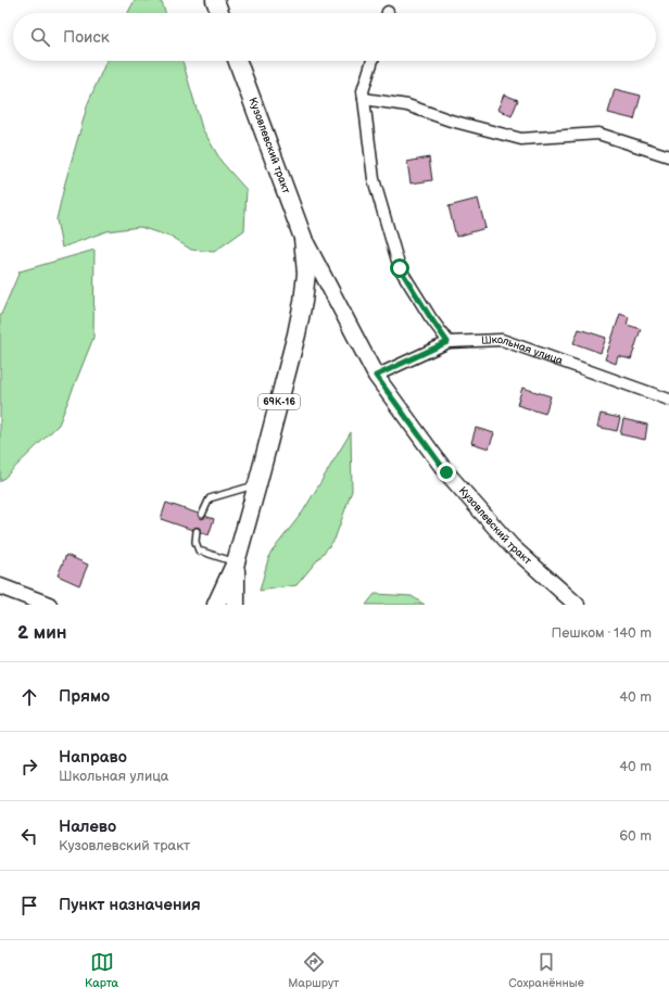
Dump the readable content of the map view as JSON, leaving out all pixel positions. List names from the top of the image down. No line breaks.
{"streets":{"main road":["Кузовлевский тракт","69К-16"],"street":["Школьная улица"]},"crossings":[["Кузовлевский тракт","Школьная улица"]],"page":{"search":"Поиск","heading":["2 мин","Пешком · 140 m"],"list":[["Прямо","40 m"],["Направо","Школьная улица","40 m"],["Налево","Кузовлевский тракт","60 m"],"Пункт назначения"],"nav":["Карта","Маршрут","Сохранённые"]}}
